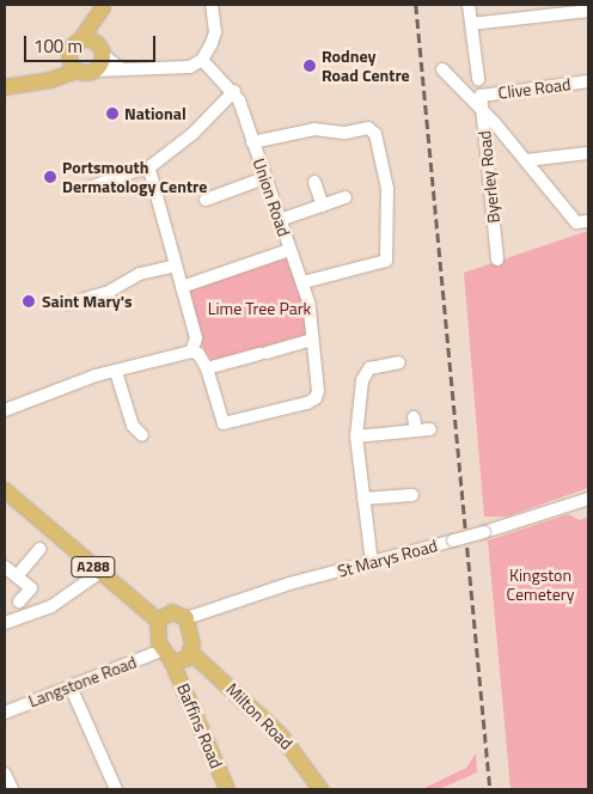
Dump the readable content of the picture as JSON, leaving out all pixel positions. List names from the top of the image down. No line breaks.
{"streets":{"main road":["A288","Milton Road","Baffins Road"],"street":["Clive Road","Byerley Road","Union Road","St Marys Road","Langstone Road"]},"crossings":[["Clive Road","Byerley Road"],["St Marys Road","A288"],["St Marys Road","Langstone Road"],["St Marys Road","Milton Road"],["St Marys Road","Baffins Road"],["A288","Langstone Road"],["A288","Milton Road"],["A288","Baffins Road"],["Langstone Road","Milton Road"],["Langstone Road","Baffins Road"],["Milton Road","Baffins Road"]],"parks":["Lime Tree Park","Kingston Cemetery"],"places":["Rodney Road Centre","National","Portsmouth Dermatology Centre","Saint Mary's"],"scale_bar":"100 m"}
